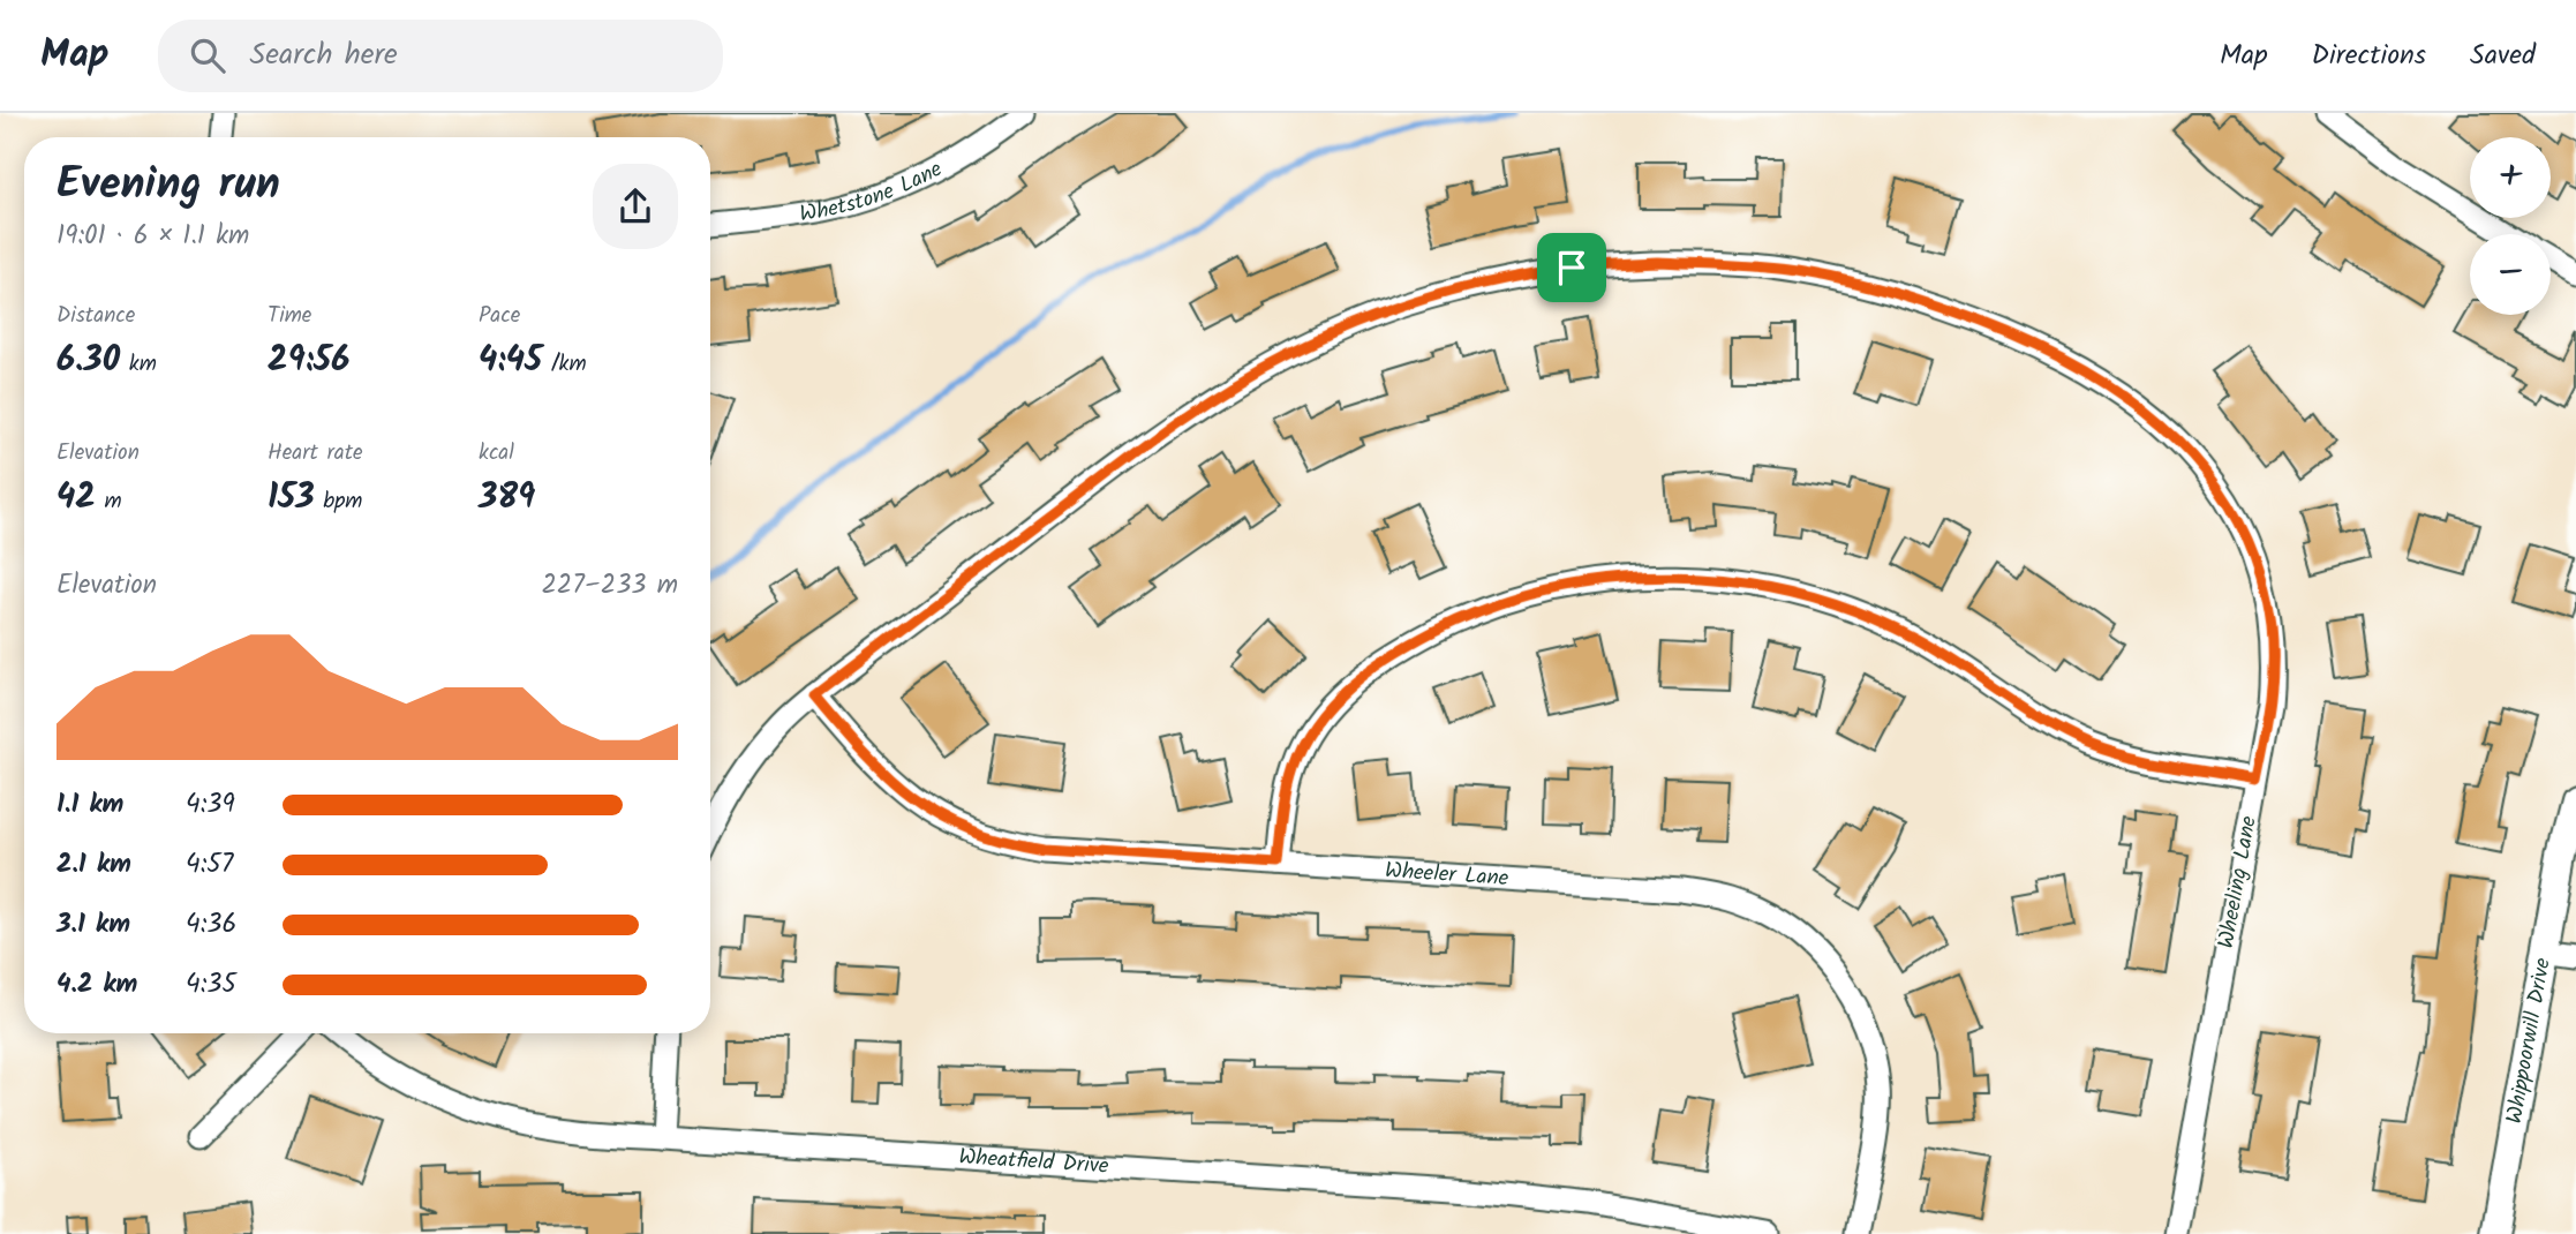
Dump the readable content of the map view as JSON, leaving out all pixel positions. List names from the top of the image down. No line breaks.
{"streets":{"street":["Whetstone Lane","Wheeler Lane","Wheeling Lane","Whippoorwill Drive","Wheatfield Drive"]},"crossings":[["Wheeler Lane","Wheeling Lane"]],"page":{"header":"Map","search":"Search here","nav":["Map","Directions","Saved"],"map_buttons":["+","−"],"heading":["Evening run","19:01 · 6 × 1.1 km"],"stats":[["Distance","6.30 km"],["Time","29:56"],["Pace","4:45 /km"],["Elevation","42 m"],["Heart rate","153 bpm"],["kcal","389"]],"chart":["Elevation","227–233 m"],"list":[{"name":"1.1 km","note":"4:39"},{"name":"2.1 km","note":"4:57"},{"name":"3.1 km","note":"4:36"},{"name":"4.2 km","note":"4:35"}]}}
